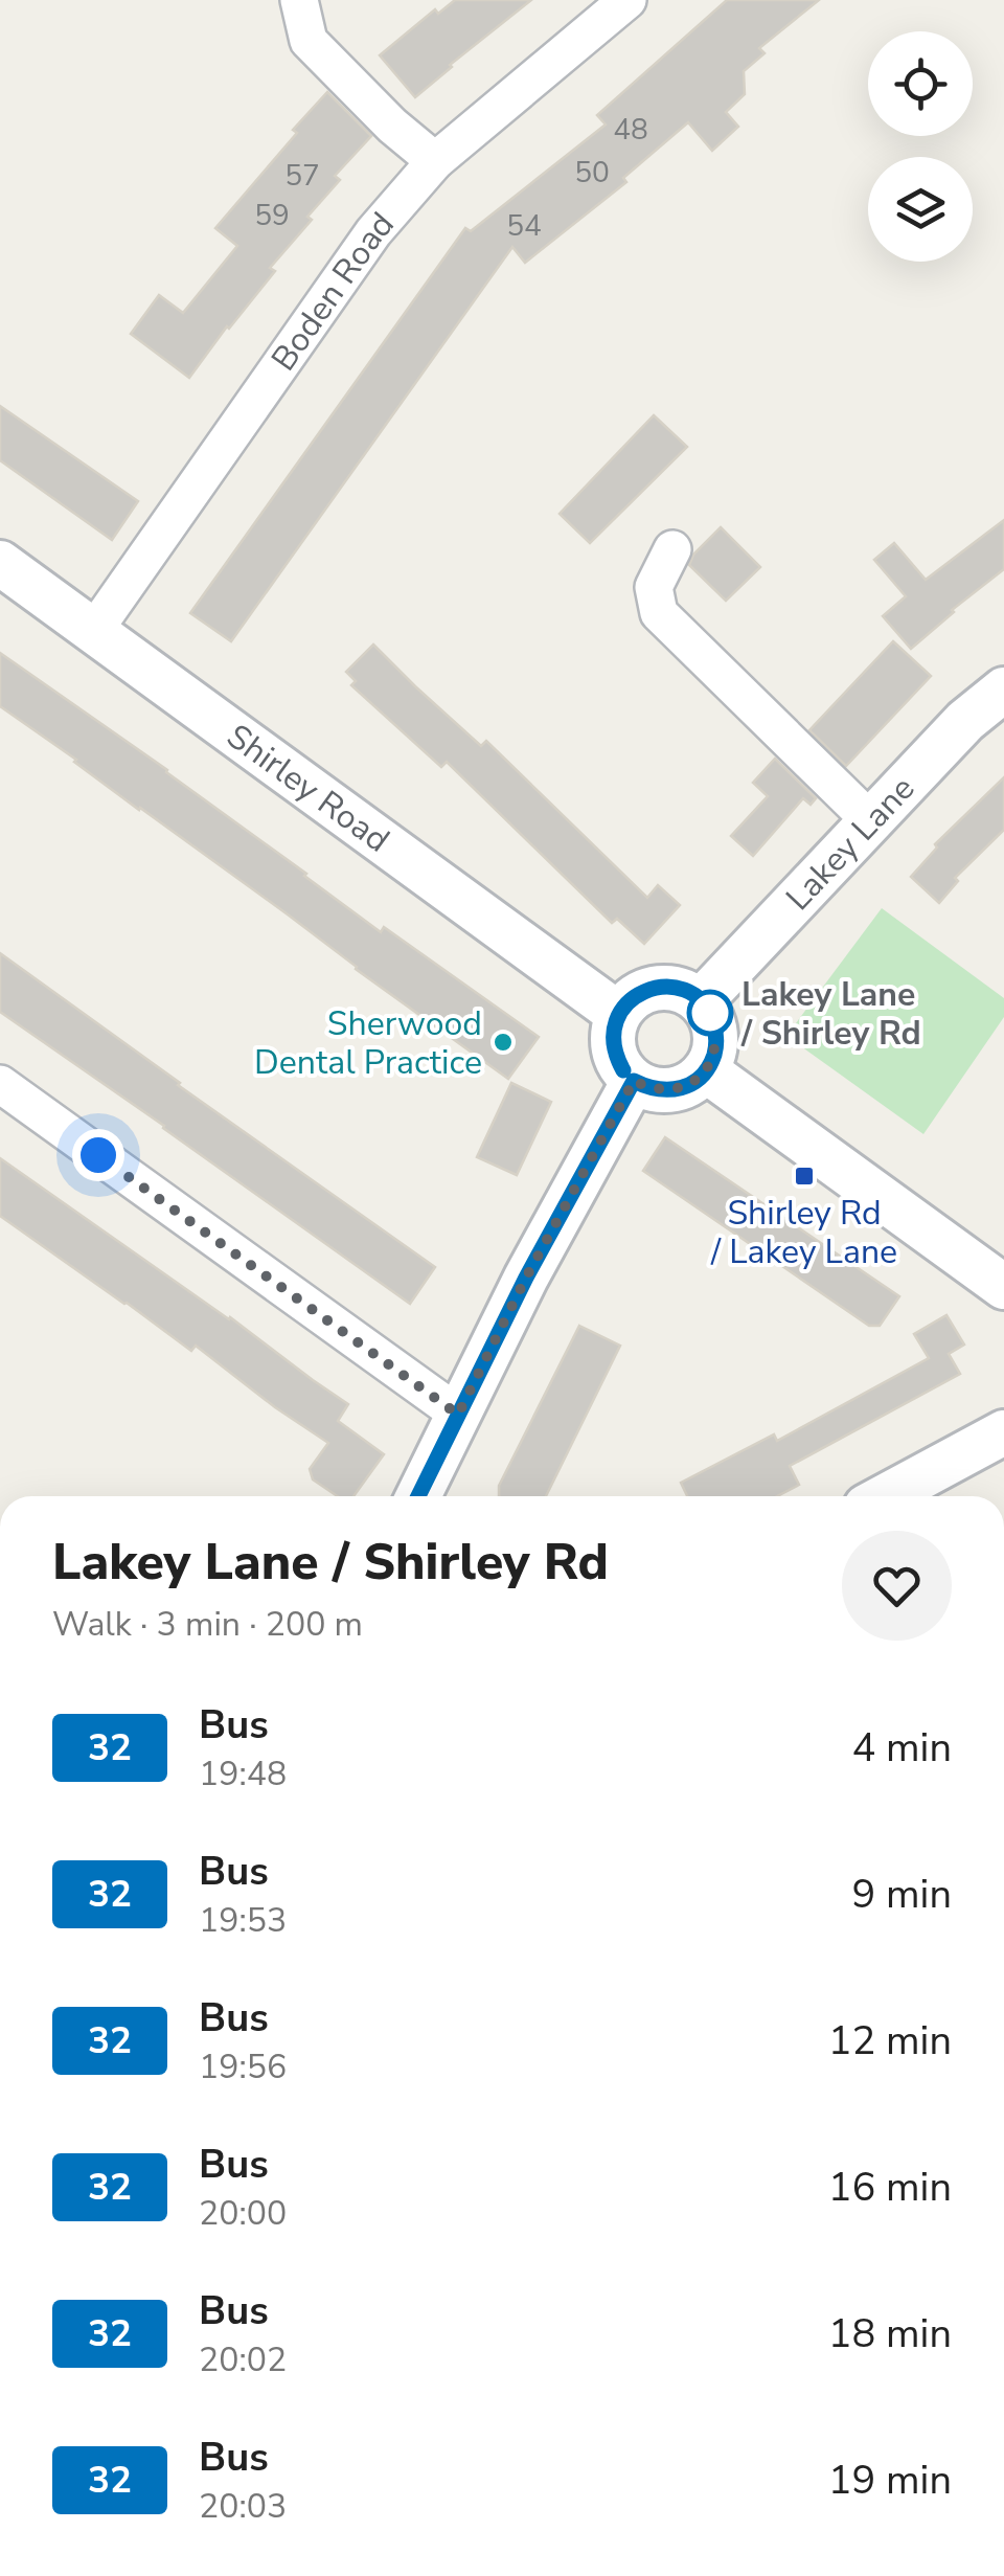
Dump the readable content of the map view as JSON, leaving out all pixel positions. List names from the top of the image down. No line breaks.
{"streets":{"street":["Boden Road","Shirley Road","Lakey Lane"]},"crossings":[["Boden Road","Shirley Road"],["Shirley Road","Lakey Lane"]],"places":{"other":["Lakey Lane / Shirley Rd","Sherwood Dental Practice"],"transit":["Shirley Rd / Lakey Lane"]},"lines":["bus line 32"],"house_numbers":["48","50","57","59","54"],"page":{"heading":["Lakey Lane / Shirley Rd","Walk · 3 min · 200 m"],"list":[{"mark":"32","name":"Bus","note":"19:48","value":"4 min"},{"mark":"32","name":"Bus","note":"19:53","value":"9 min"},{"mark":"32","name":"Bus","note":"19:56","value":"12 min"},{"mark":"32","name":"Bus","note":"20:00","value":"16 min"},{"mark":"32","name":"Bus","note":"20:02","value":"18 min"},{"mark":"32","name":"Bus","note":"20:03","value":"19 min"}]}}
